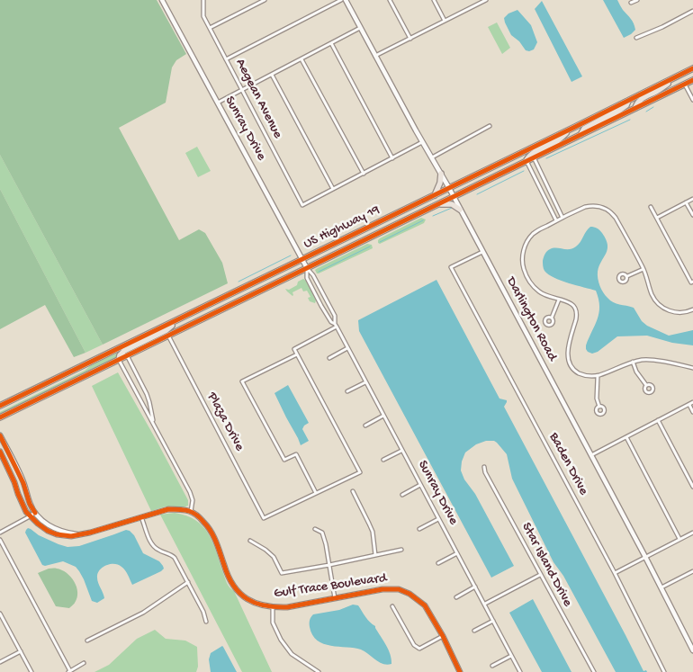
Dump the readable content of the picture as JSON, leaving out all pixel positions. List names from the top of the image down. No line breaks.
{"streets":{"highway":["US Highway 19"],"street":["Aegean Avenue","Sunray Drive","Darlington Road","Plaza Drive","Baden Drive","Star Island Drive","Gulf Trace Boulevard"]},"crossings":[["Sunray Drive","US Highway 19"],["US Highway 19","Darlington Road"],["US Highway 19","Plaza Drive"],["Darlington Road","Baden Drive"]]}
